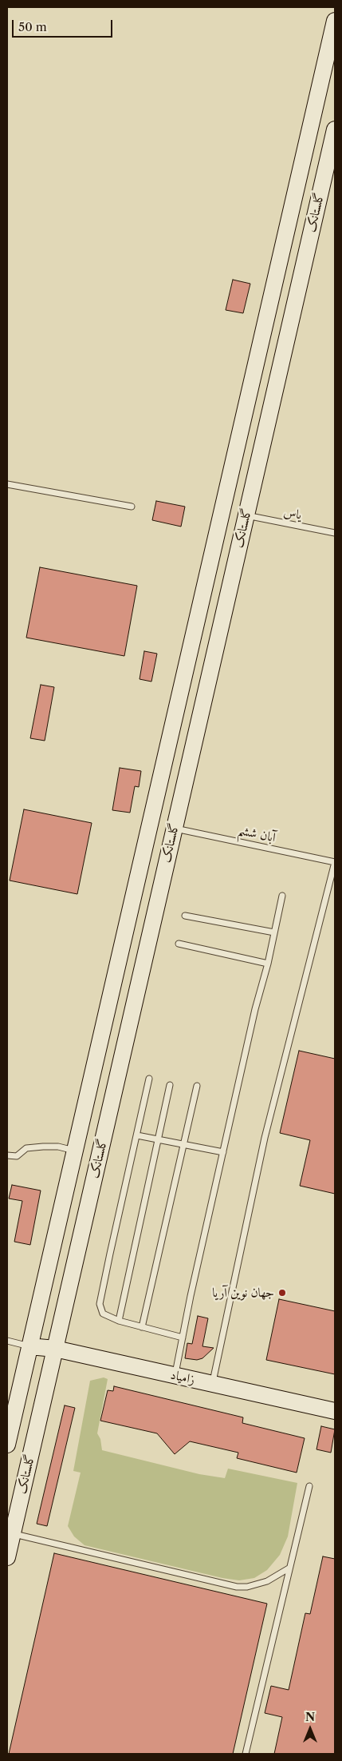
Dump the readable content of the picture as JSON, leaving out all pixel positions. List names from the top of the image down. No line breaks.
{"streets":{"street":["گلستانک","زامیاد"],"lane":["یاس","آبان ششم"]},"crossings":[["گلستانک","یاس"],["گلستانک","آبان ششم"],["گلستانک","زامیاد"]],"places":["جهان نوین آریا"],"scale_bar":"50 m","north":"top"}
